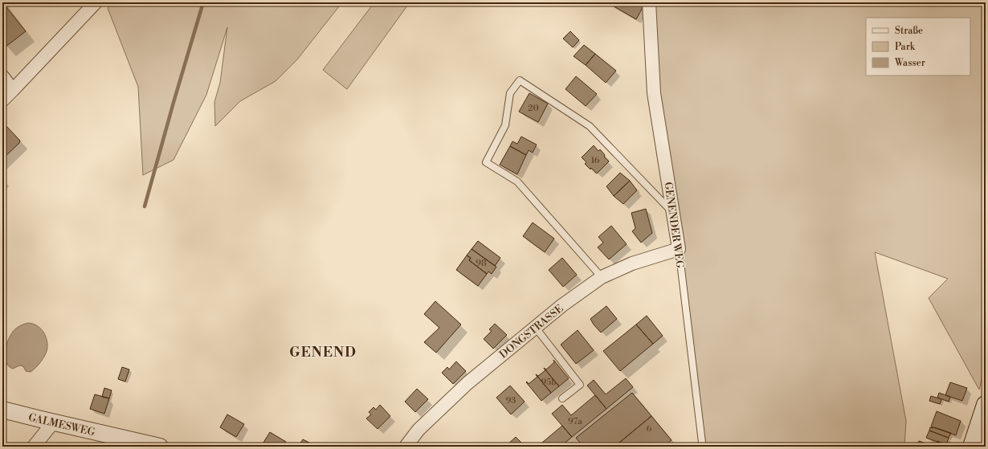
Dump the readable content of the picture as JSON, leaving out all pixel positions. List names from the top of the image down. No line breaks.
{"streets":{"street":["GENENDER WEG","DONGSTRASSE","GALMESWEG"]},"crossings":[["GENENDER WEG","DONGSTRASSE"]],"districts":["GENEND"],"house_numbers":["20","16","98","95b","93","97a","6"],"legend":["Straße","Park","Wasser"]}
